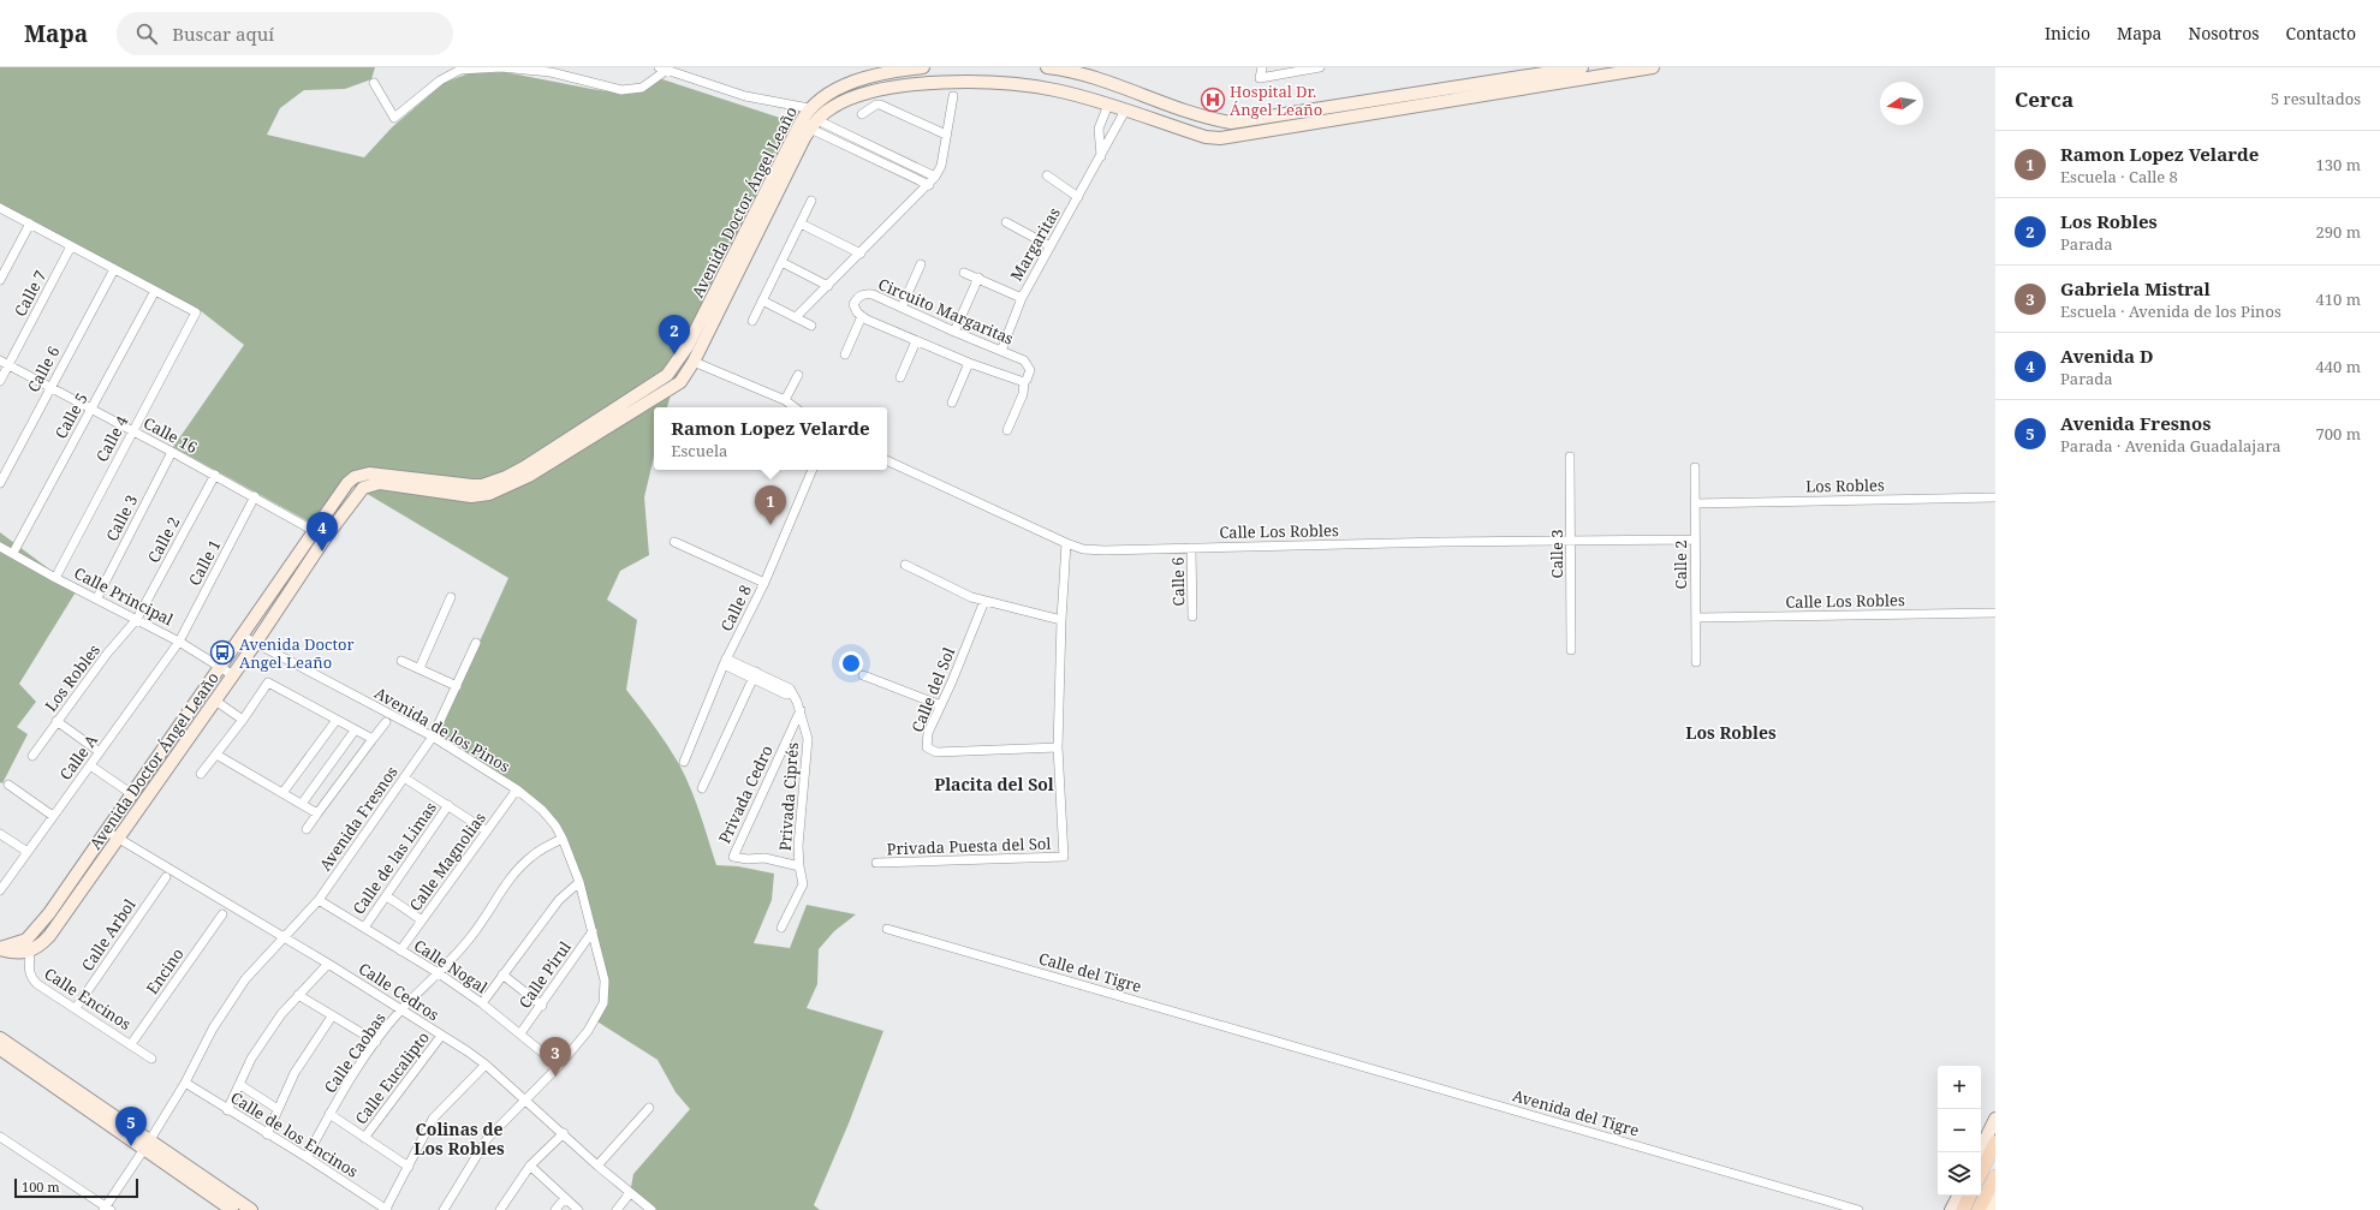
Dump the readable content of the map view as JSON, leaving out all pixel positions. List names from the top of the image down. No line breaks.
{"streets":{"street":["Avenida Doctor Ángel Leaño","Margaritas","Calle 7","Circuito Margaritas","Calle 6","Calle 5","Calle 16","Calle 4","Los Robles","Calle 3","Calle Los Robles","Calle 2","Calle 1","Calle Principal","Calle 8","Calle del Sol","Avenida de los Pinos","Calle A","Privada Cedro","Privada Ciprés","Avenida Fresnos","Privada Puesta del Sol","Calle de las Limas","Calle Magnolias","Calle Arbol","Calle Nogal","Encino","Calle del Tigre","Calle Pirul","Calle Cedros","Calle Encinos","Calle Caobas","Calle Eucalipto","Avenida del Tigre","Calle de los Encinos"]},"crossings":[["Avenida Doctor Ángel Leaño","Margaritas"],["Avenida Doctor Ángel Leaño","Calle 16"],["Avenida Doctor Ángel Leaño","Calle Principal"],["Avenida Doctor Ángel Leaño","Avenida de los Pinos"],["Avenida Doctor Ángel Leaño","Calle Cedros"],["Avenida Doctor Ángel Leaño","Calle Encinos"],["Margaritas","Circuito Margaritas"],["Calle 7","Calle 16"],["Calle 6","Calle 16"],["Calle 6","Calle Los Robles"],["Calle 5","Calle 16"],["Calle 5","Calle 4"],["Calle 5","Calle Principal"],["Calle 16","Calle 4"],["Calle 16","Calle 3"],["Calle 16","Calle 2"],["Calle 16","Calle 1"],["Calle 4","Calle Principal"],["Los Robles","Calle 2"],["Los Robles","Calle Principal"],["Calle 3","Calle Los Robles"],["Calle 3","Calle Principal"],["Calle Los Robles","Calle 2"],["Calle 2","Calle Principal"],["Calle 1","Calle Principal"],["Calle 1","Calle A"],["Calle Principal","Calle A"],["Calle 8","Privada Ciprés"],["Calle del Sol","Privada Puesta del Sol"],["Avenida de los Pinos","Avenida Fresnos"],["Avenida de los Pinos","Calle Magnolias"],["Avenida de los Pinos","Calle Nogal"],["Avenida de los Pinos","Calle Pirul"],["Avenida de los Pinos","Calle Cedros"],["Avenida de los Pinos","Calle Caobas"],["Privada Cedro","Privada Ciprés"],["Avenida Fresnos","Calle Nogal"],["Avenida Fresnos","Calle Cedros"],["Avenida Fresnos","Calle de los Encinos"],["Calle de las Limas","Calle Nogal"],["Calle Magnolias","Calle Nogal"],["Calle Arbol","Calle Encinos"],["Calle Nogal","Calle Pirul"],["Calle Nogal","Calle Caobas"],["Encino","Calle Encinos"],["Calle del Tigre","Avenida del Tigre"],["Calle Cedros","Calle Caobas"],["Calle Cedros","Calle Eucalipto"],["Calle Caobas","Calle de los Encinos"]],"districts":["Los Robles","Placita del Sol","Colinas de Los Robles"],"places":{"hospital":["Hospital Dr. Ángel Leaño"],"bus stop":["Avenida Doctor Angel Leaño"]},"scale_bar":"100 m","north":"left","page":{"header":"Mapa","search":"Buscar aquí","nav":["Inicio","Mapa","Nosotros","Contacto"],"heading":["Cerca","5 resultados"],"list":[{"mark":"1","name":"Ramon Lopez Velarde","note":"Escuela · Calle 8","value":"130 m"},{"mark":"2","name":"Los Robles","note":"Parada","value":"290 m"},{"mark":"3","name":"Gabriela Mistral","note":"Escuela · Avenida de los Pinos","value":"410 m"},{"mark":"4","name":"Avenida D","note":"Parada","value":"440 m"},{"mark":"5","name":"Avenida Fresnos","note":"Parada · Avenida Guadalajara","value":"700 m"}],"pins":["2","1","4","3","5"],"popup":["Ramon Lopez Velarde","Escuela"],"map_buttons":["+","−"],"scale":"100 m"}}
